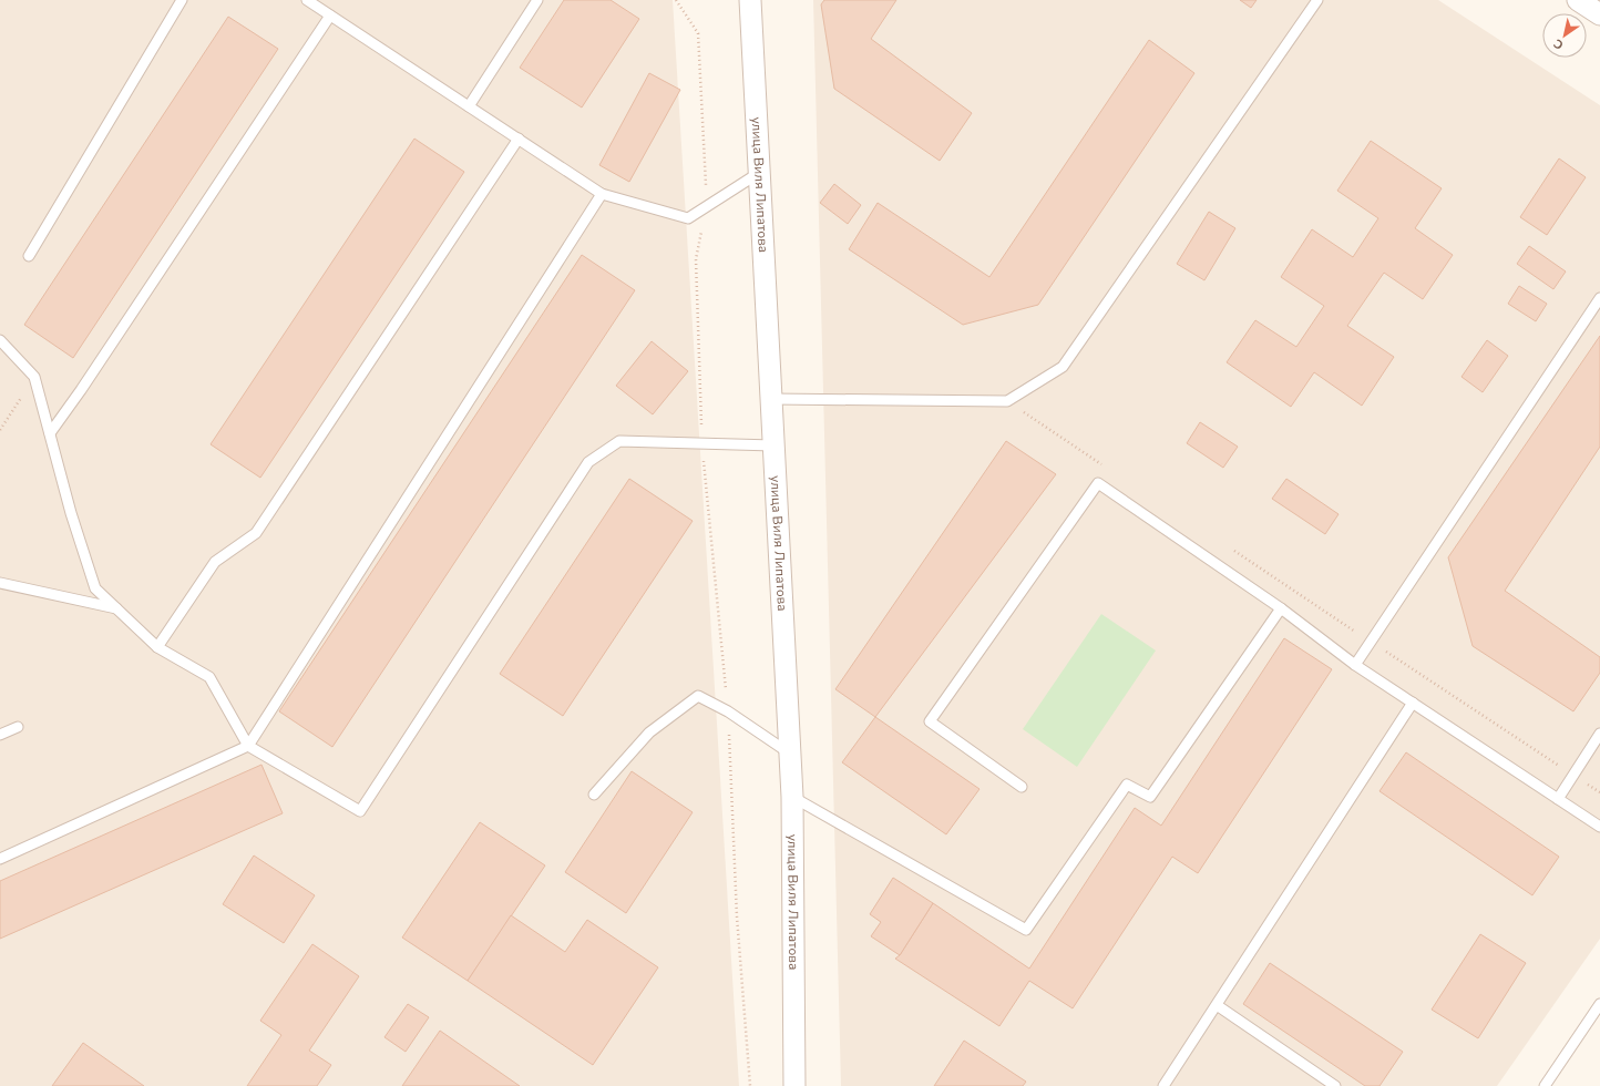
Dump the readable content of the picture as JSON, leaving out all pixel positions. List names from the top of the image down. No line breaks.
{"streets":{"street":["улица Виля Липатова"]},"north":"bottom left"}
